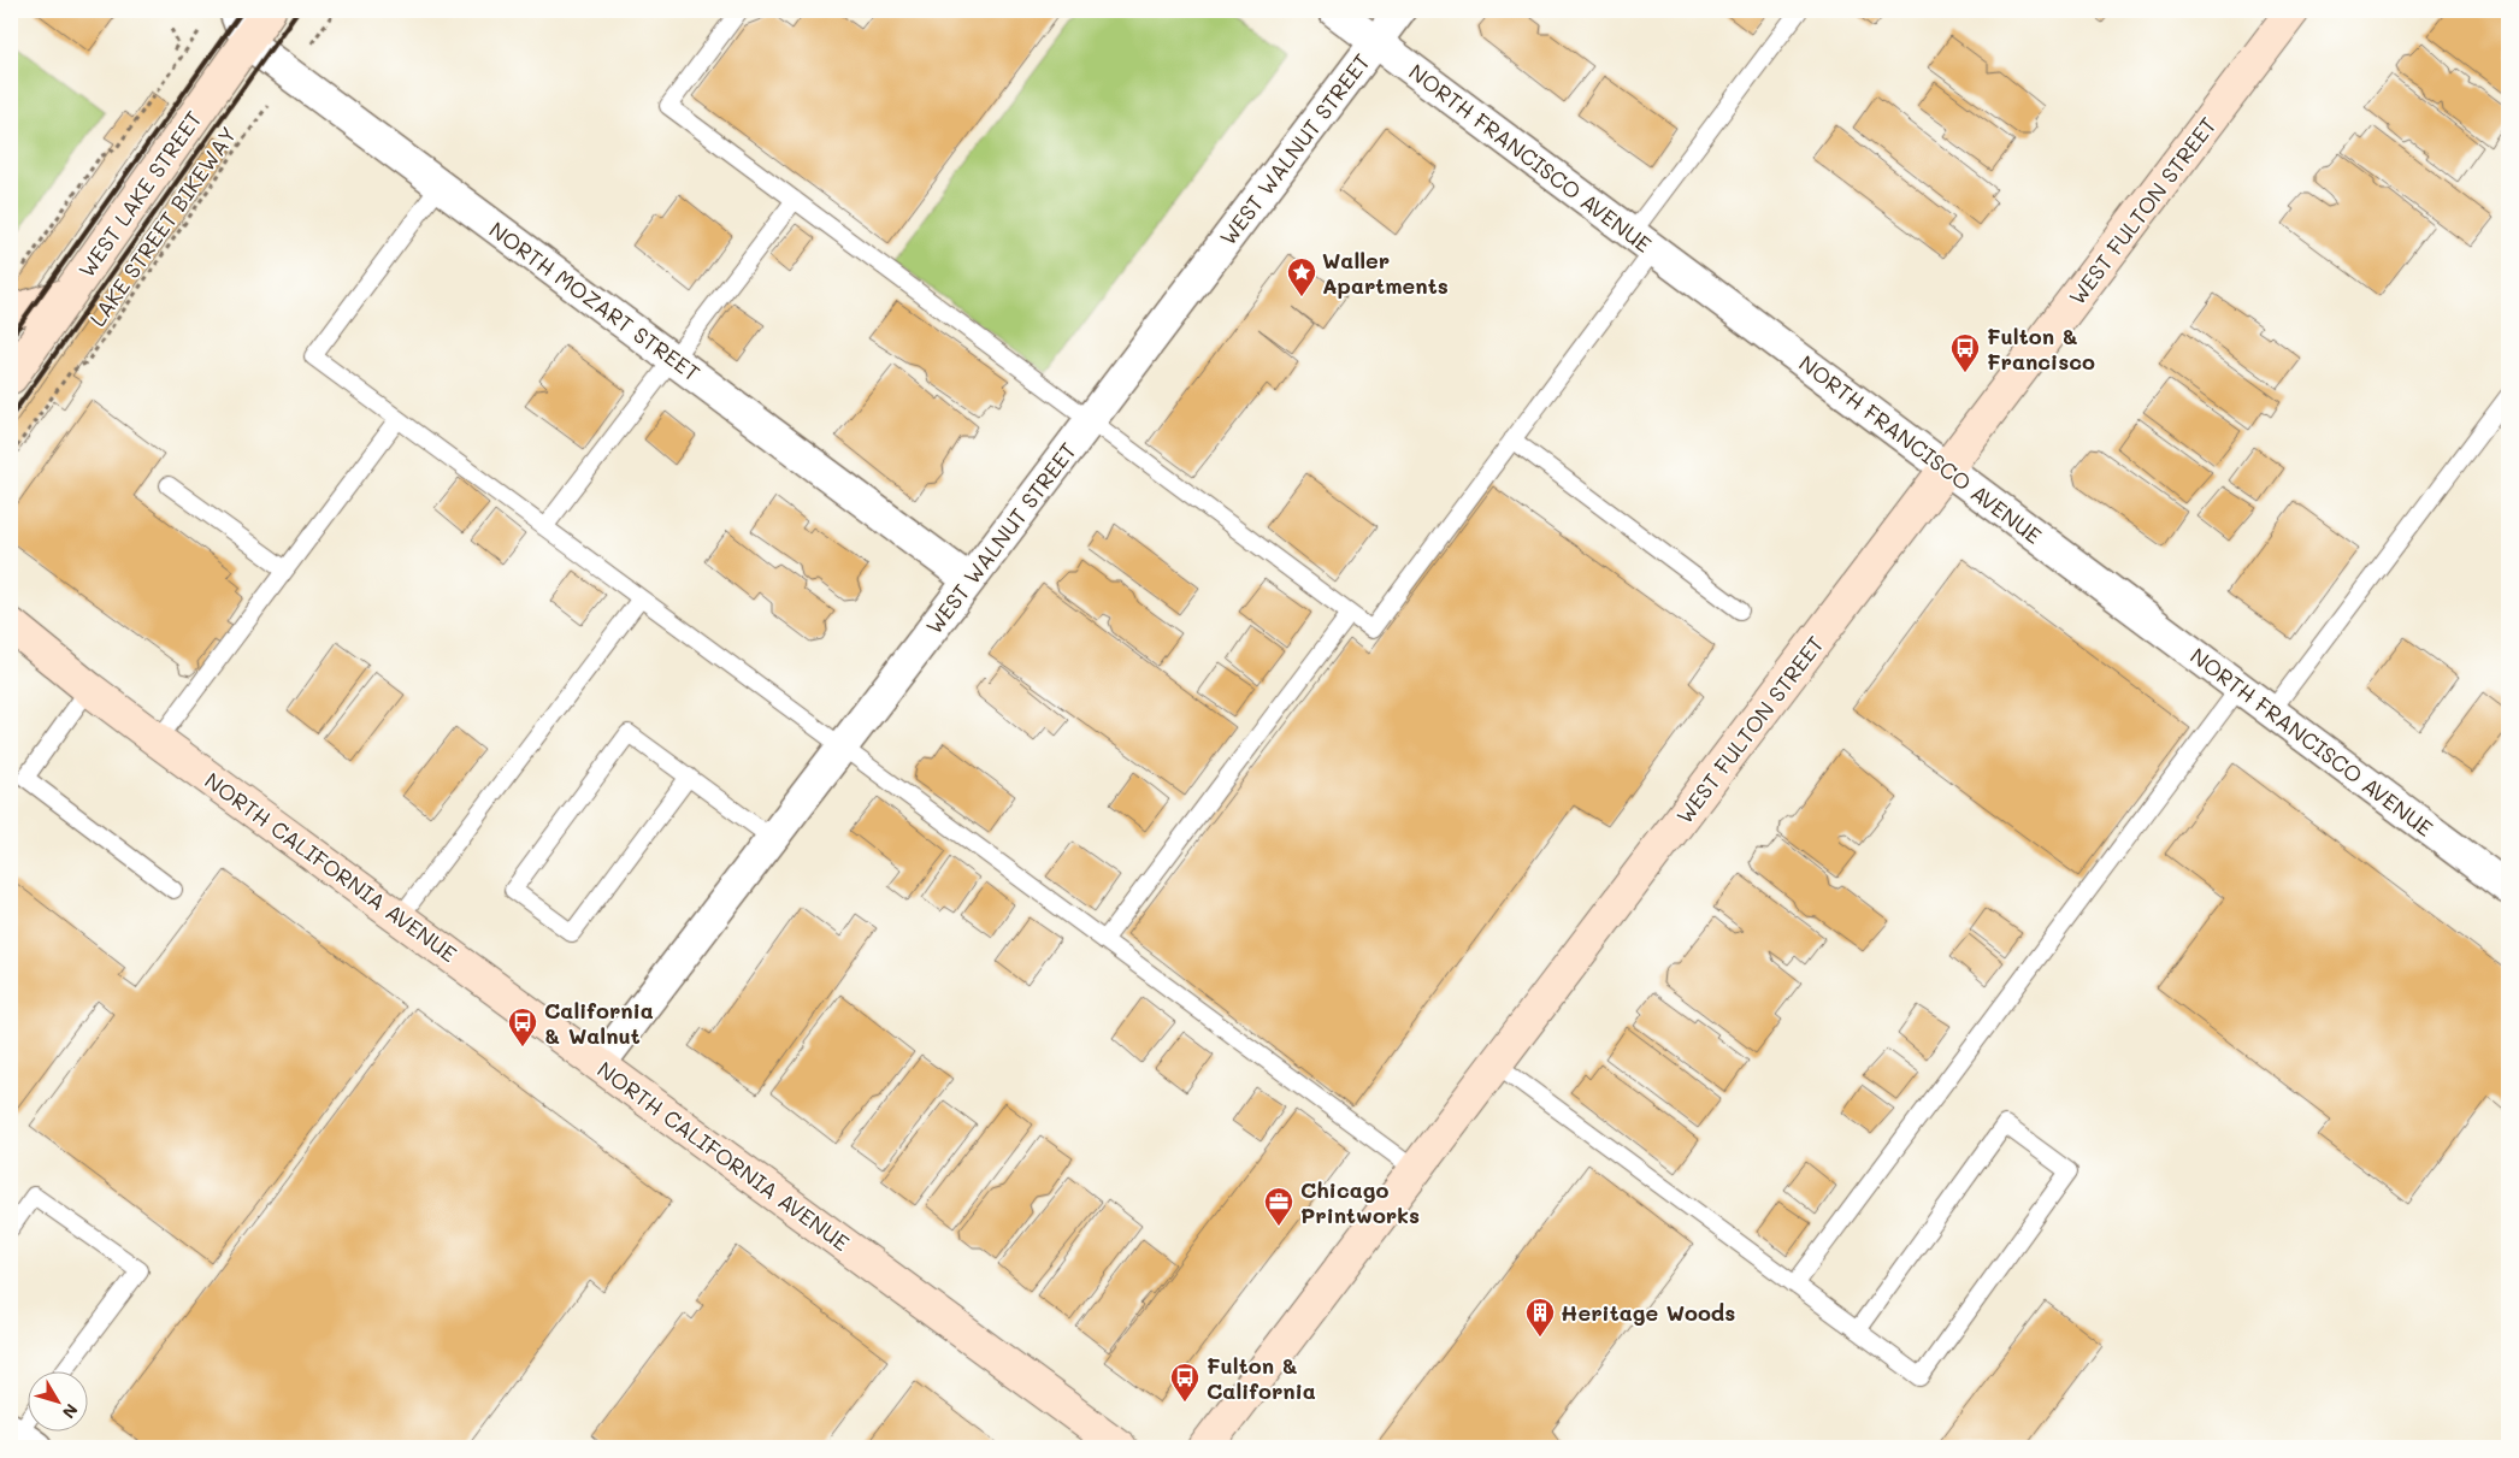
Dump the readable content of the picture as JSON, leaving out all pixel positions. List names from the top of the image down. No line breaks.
{"streets":{"street":["WEST WALNUT STREET","NORTH FRANCISCO AVENUE","WEST LAKE STREET","WEST FULTON STREET","NORTH MOZART STREET","NORTH CALIFORNIA AVENUE"],"path":["LAKE STREET BIKEWAY"]},"crossings":[["WEST WALNUT STREET","NORTH FRANCISCO AVENUE"],["WEST WALNUT STREET","NORTH MOZART STREET"],["WEST WALNUT STREET","NORTH CALIFORNIA AVENUE"],["NORTH FRANCISCO AVENUE","WEST FULTON STREET"],["WEST LAKE STREET","NORTH MOZART STREET"],["LAKE STREET BIKEWAY","NORTH MOZART STREET"]],"places":{"place":["Waller Apartments"],"bus stop":["Fulton & Francisco","California & Walnut","Fulton & California"],"office":["Chicago Printworks"],"building":["Heritage Woods"]},"north":"bottom right"}
